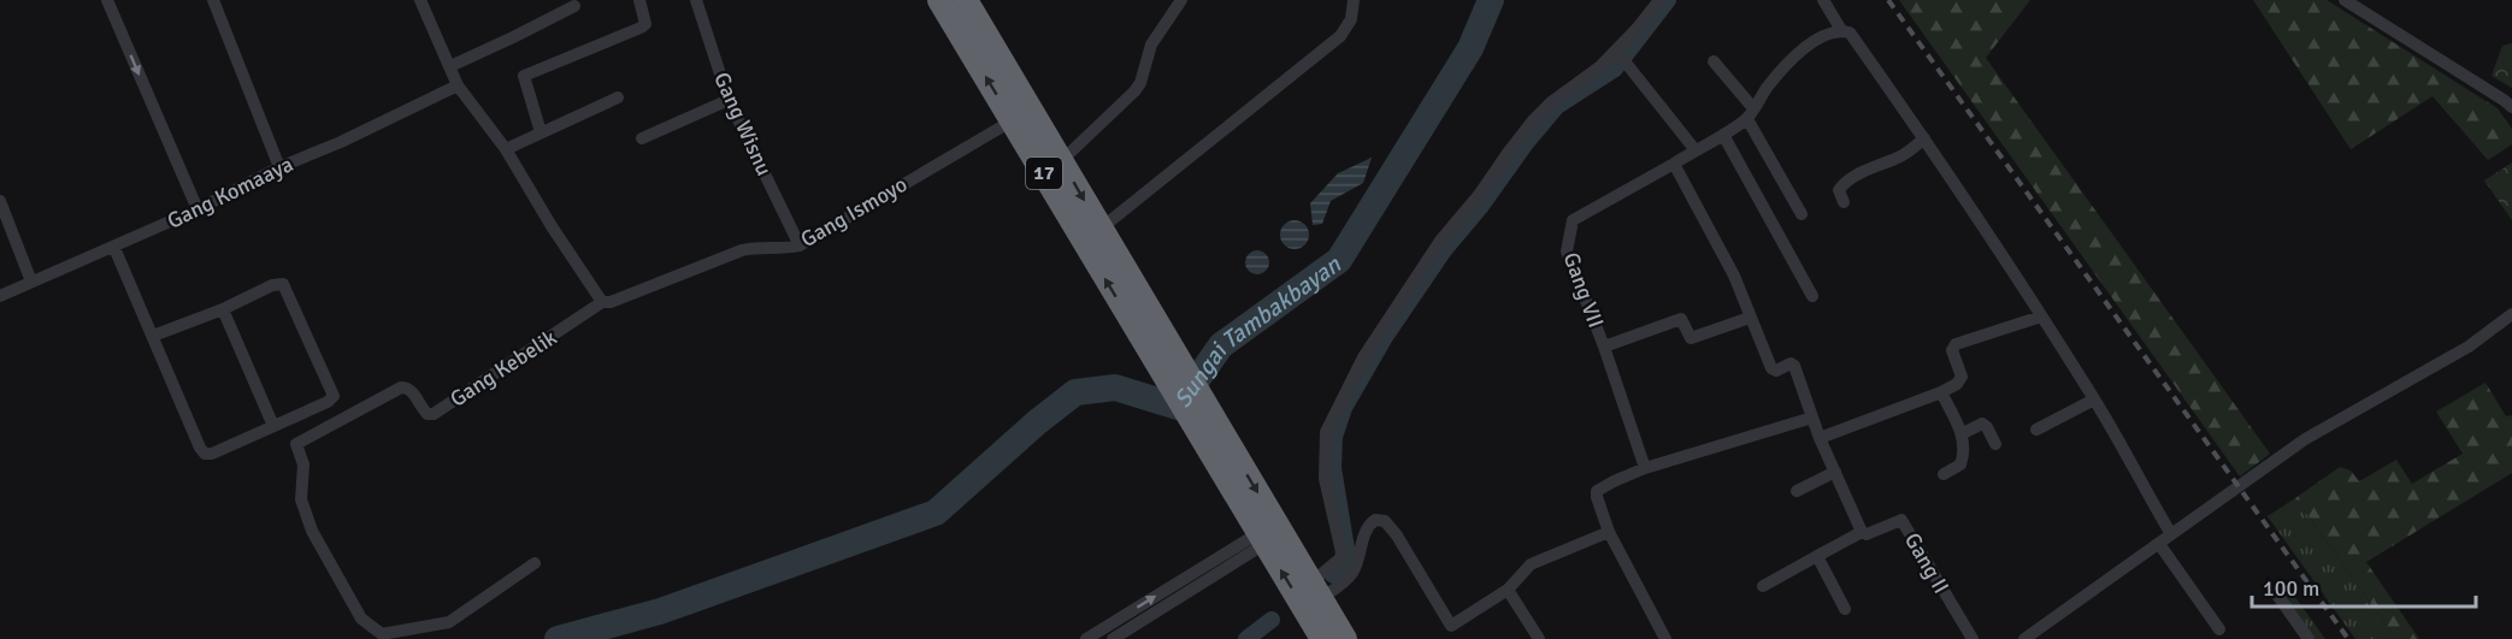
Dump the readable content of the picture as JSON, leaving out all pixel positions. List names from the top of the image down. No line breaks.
{"streets":{"highway":["17"],"street":["Gang Wisnu","Gang Komaaya","Gang Ismoyo","Gang VII","Gang Kebelik","Gang II"]},"crossings":[["Gang Wisnu","Gang Ismoyo"],["17","Gang Ismoyo"],["Gang Ismoyo","Gang Kebelik"]],"water":["Sungai Tambakbayan"],"scale_bar":"100 m"}
